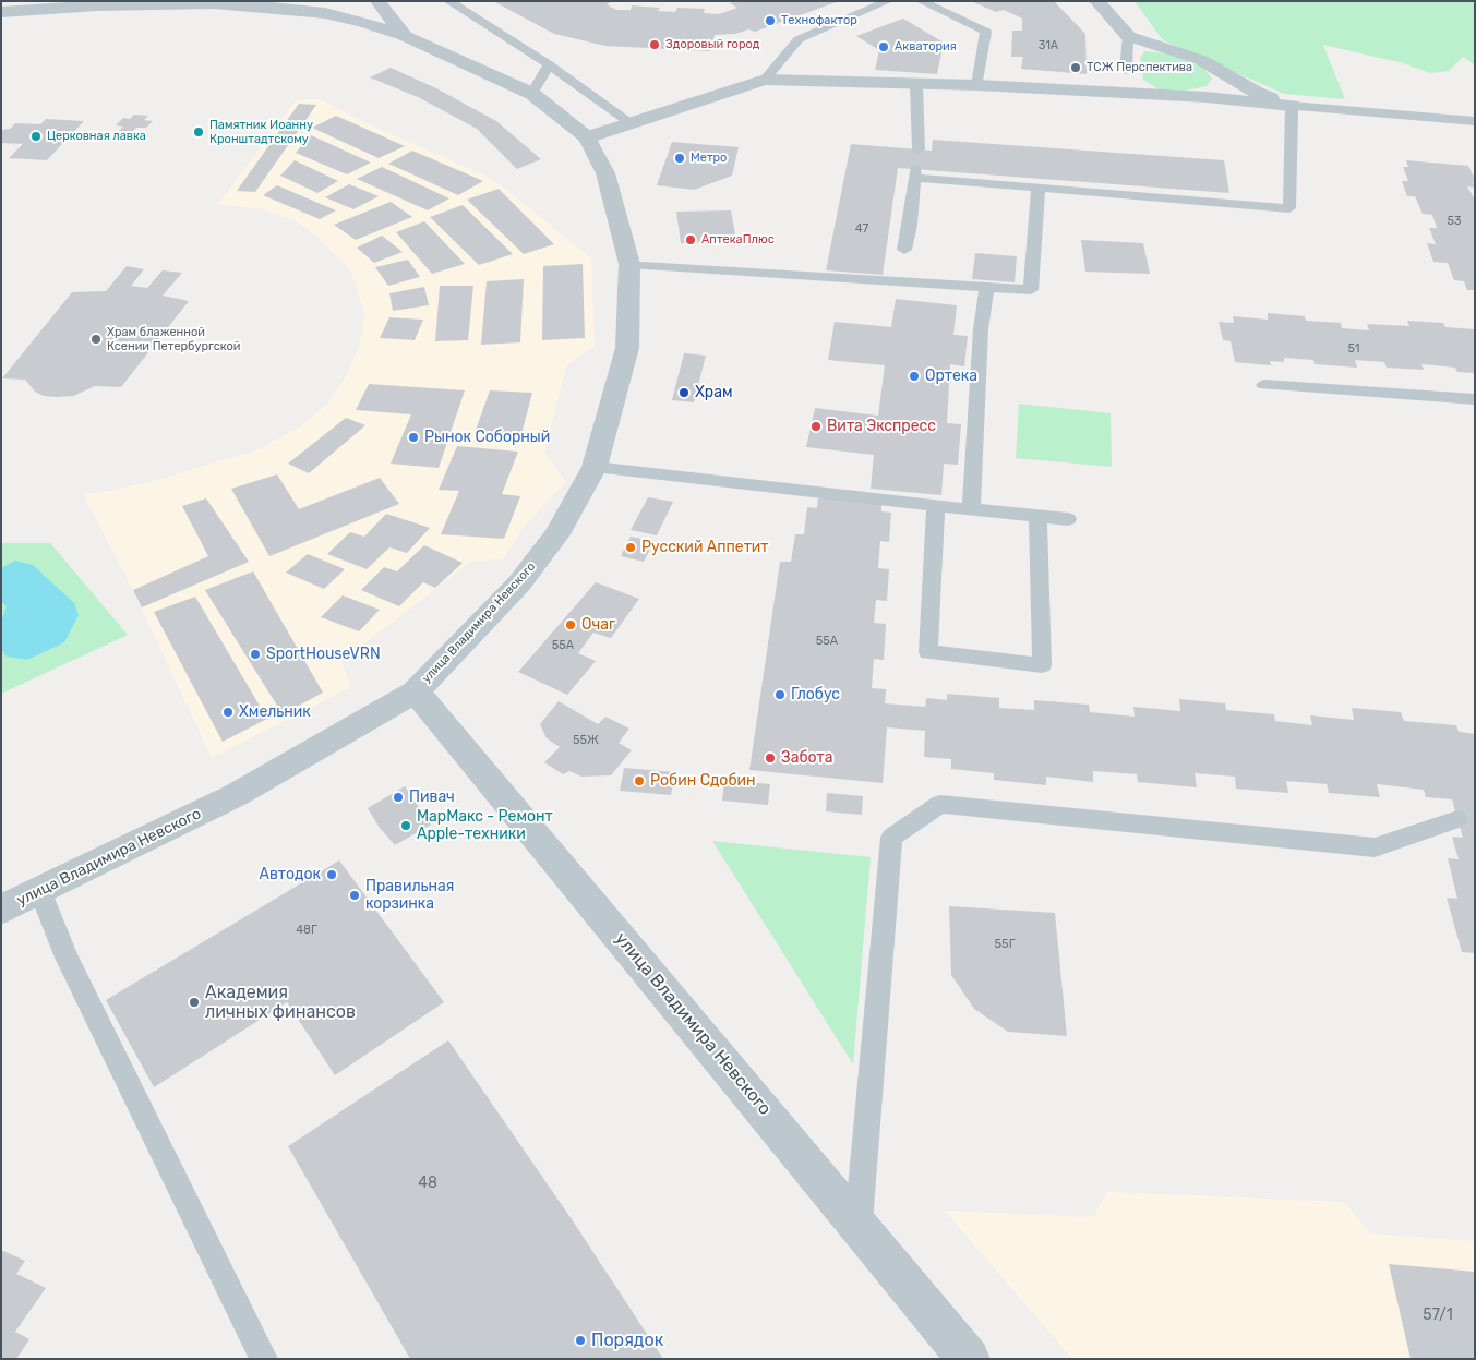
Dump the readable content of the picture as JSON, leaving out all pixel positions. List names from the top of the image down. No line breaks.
{"streets":{"street":["улица Владимира Невского"]},"places":["Технофактор","Здоровый город","Акватория","ТСЖ Перспектива","Памятник Иоанну Кронштадтскому","Церковная лавка","Метро","АптекаПлюс","Храм блаженной Ксении Петербургской","Ортека","Храм","Вита Экспресс","Рынок Соборный","Русский Аппетит","Очаг","SportHouseVRN","Глобус","Хмельник","Забота","Робин Сдобин","Пивач","МарМакс - Ремонт Apple-техники","Автодок","Правильная корзинка","Академия личных финансов","Порядок"],"house_numbers":["31А","53","47","51","55А","55А","55Ж","48Г","55Г","48","57/1"]}
